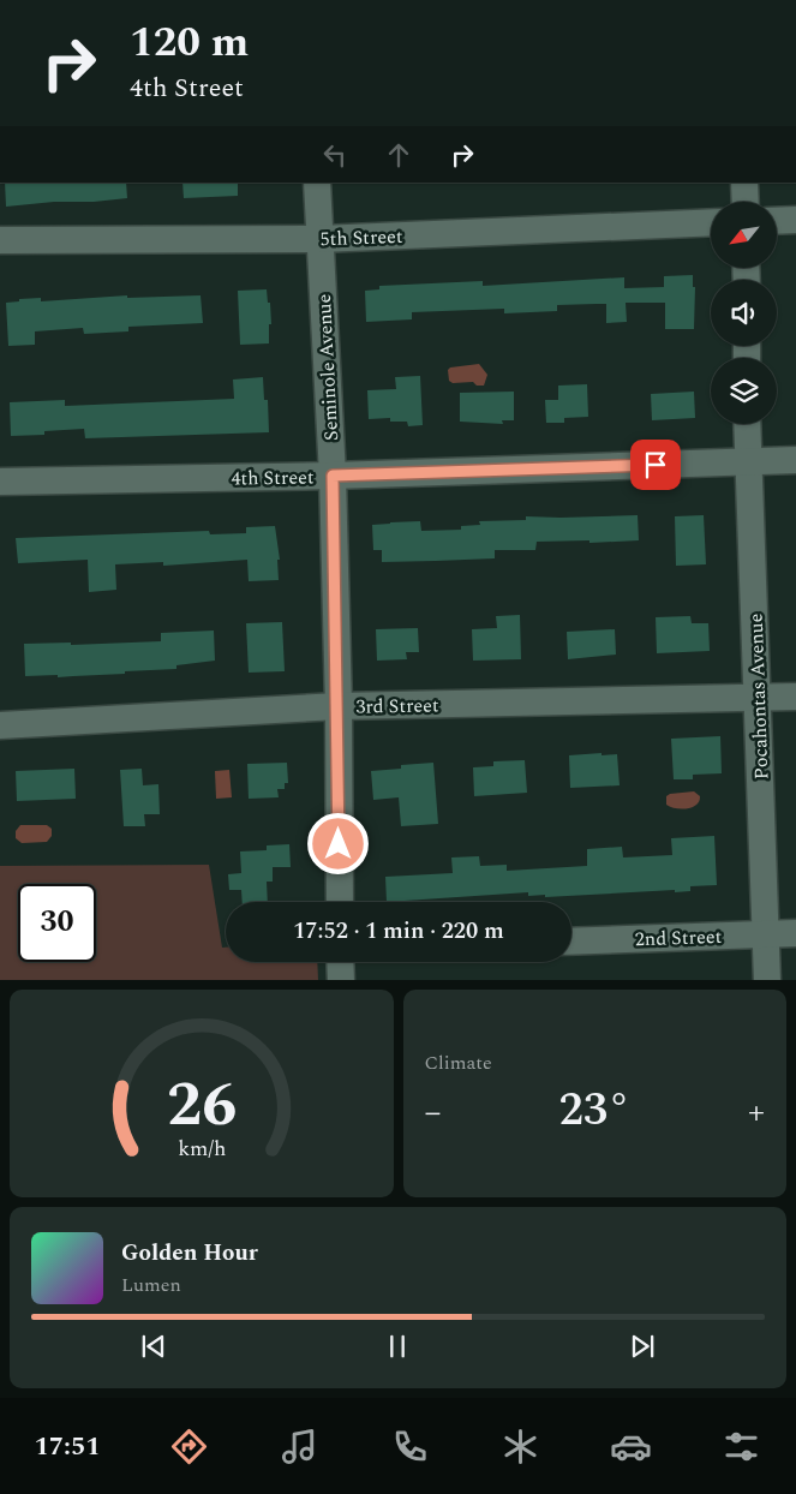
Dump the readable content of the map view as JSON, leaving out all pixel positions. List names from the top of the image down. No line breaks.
{"streets":{"street":["5th Street","Seminole Avenue","4th Street","Pocahontas Avenue","3rd Street","2nd Street"]},"crossings":[["5th Street","Seminole Avenue"],["Seminole Avenue","4th Street"],["Seminole Avenue","3rd Street"],["4th Street","Pocahontas Avenue"],["Pocahontas Avenue","3rd Street"],["Pocahontas Avenue","2nd Street"]],"north":"bottom left","page":{"turn":["120 m","4th Street"],"limit":"30","trip":"17:52 · 1 min · 220 m","tile":"Climate","heat":["−","23°","+"],"song":["Golden Hour","Lumen"],"tabs":"17:51","gauge":["26","km/h"]}}
